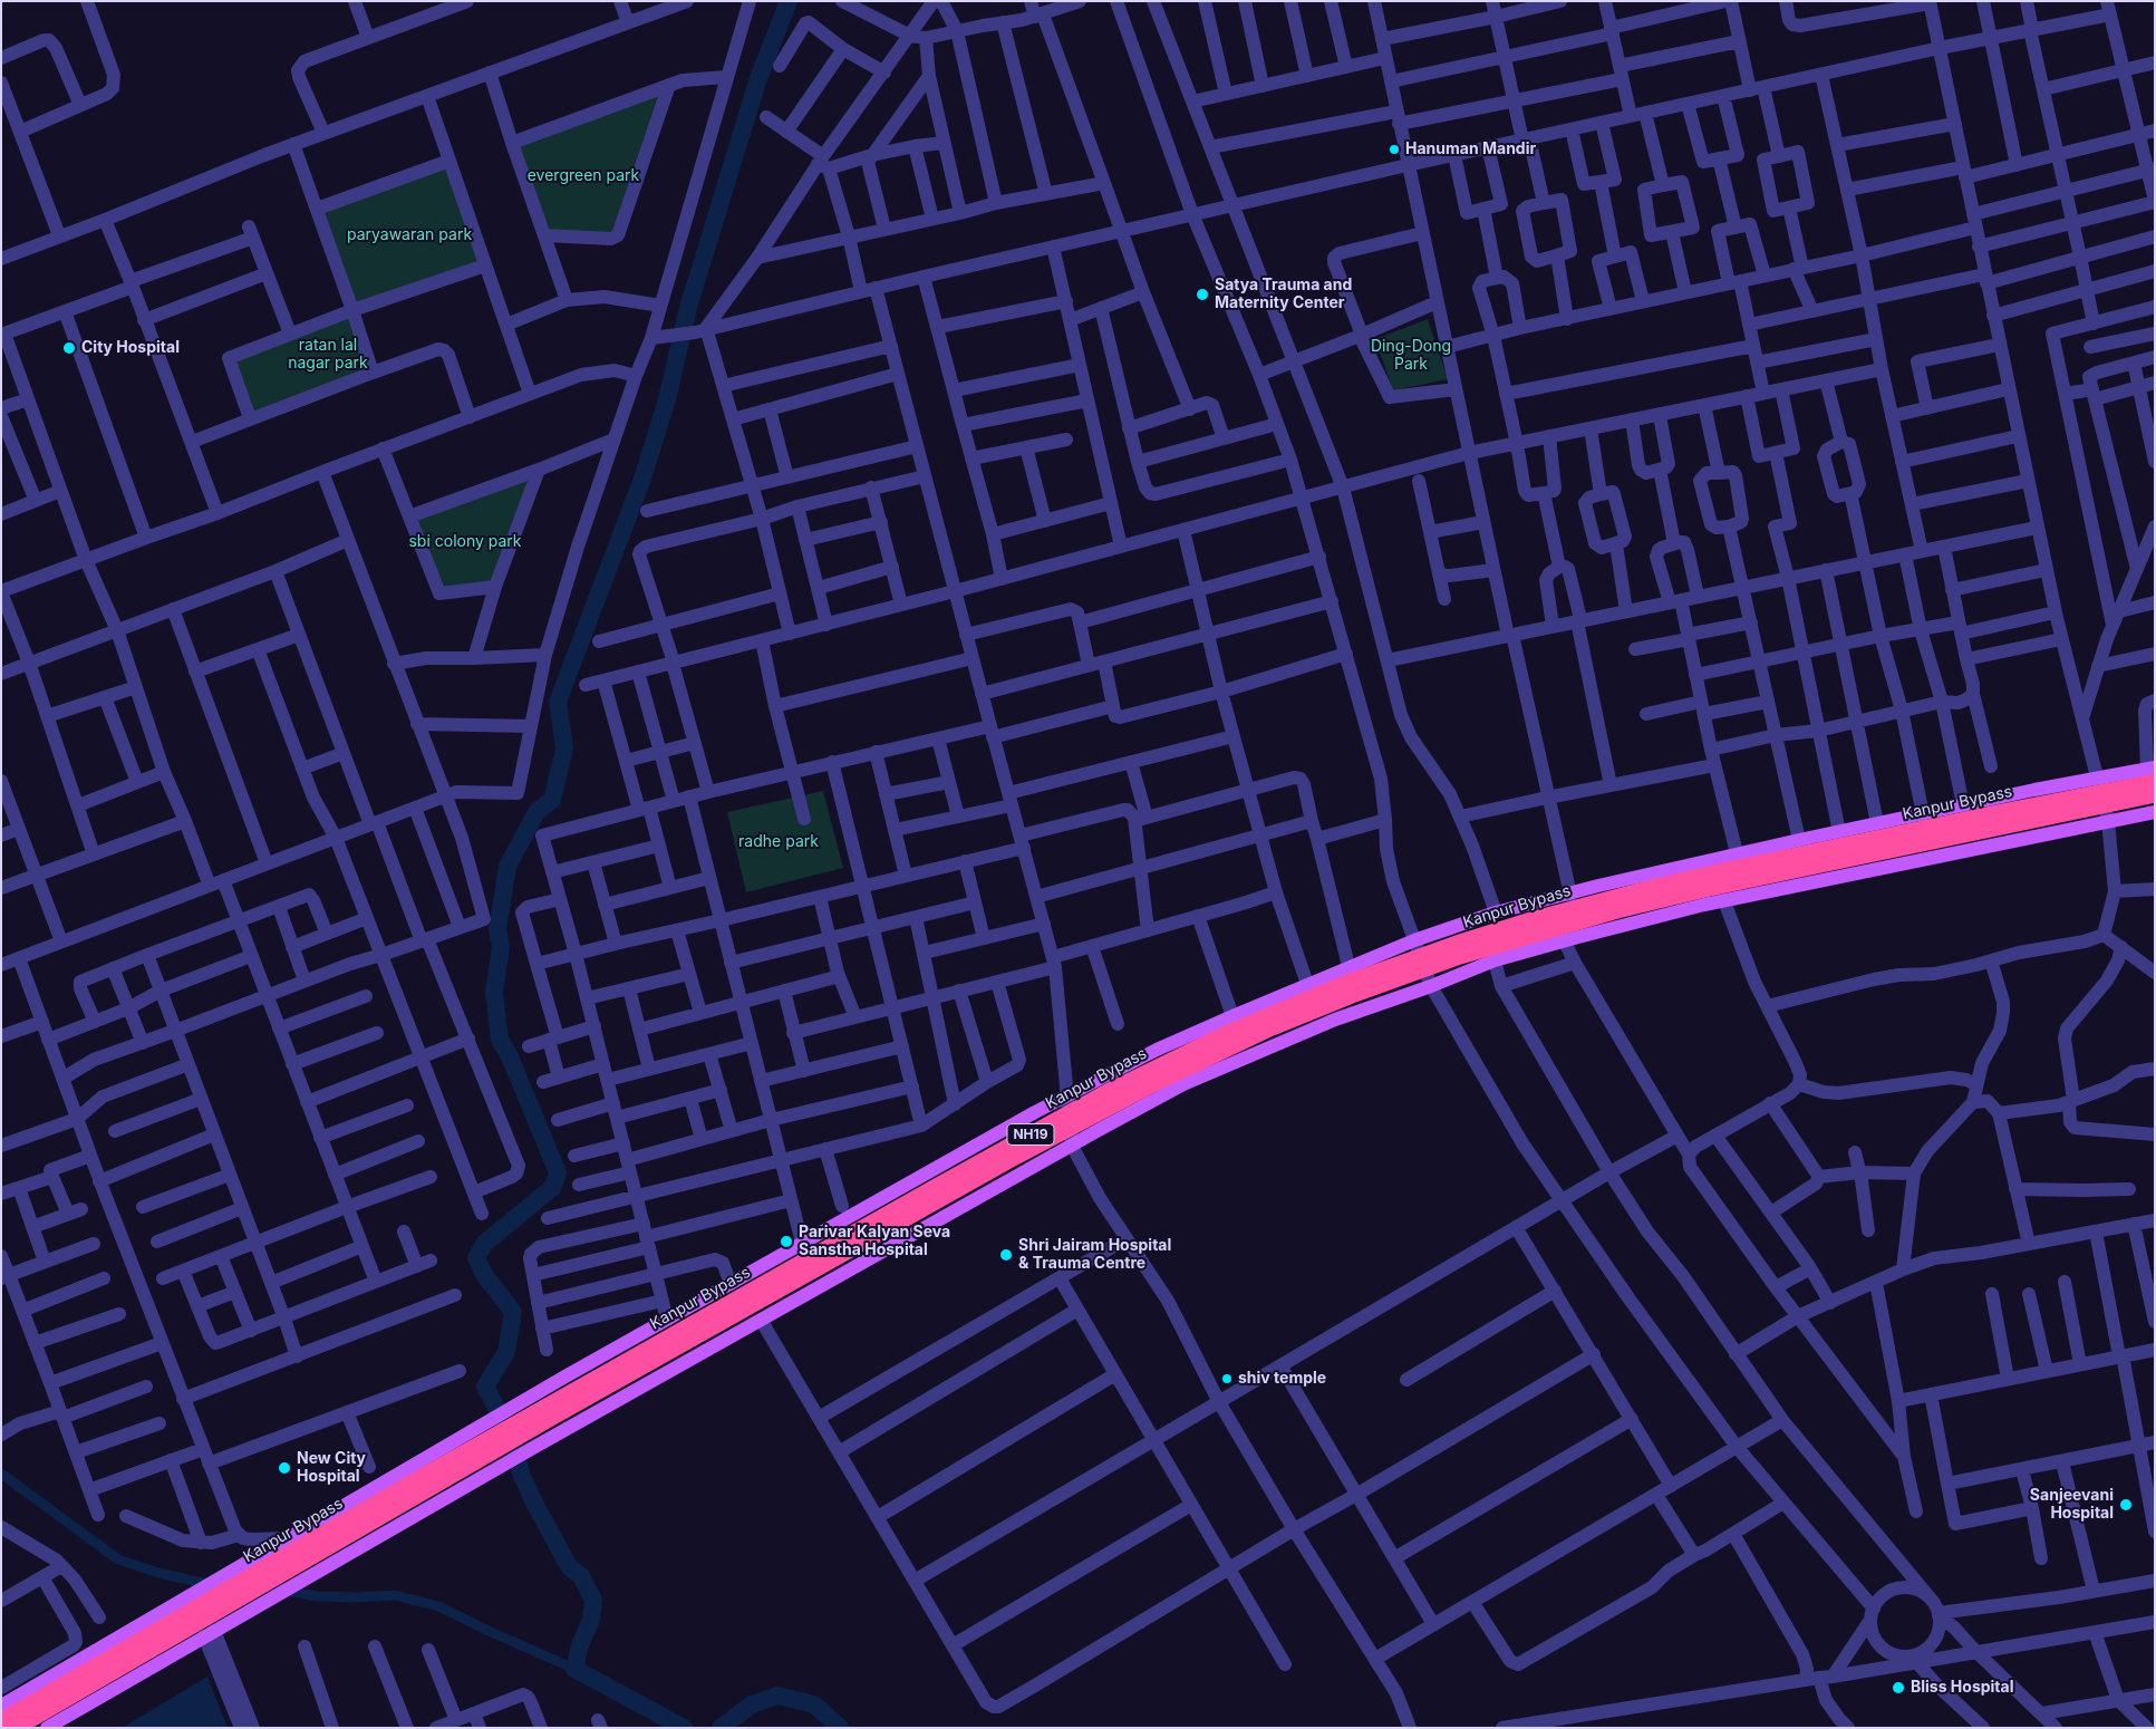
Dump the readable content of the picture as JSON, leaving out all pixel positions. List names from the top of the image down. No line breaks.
{"streets":{"highway":["Kanpur Bypass","NH19"]},"parks":["evergreen park","paryawaran park","ratan lal nagar park","Ding-Dong Park","sbi colony park","radhe park"],"places":["Hanuman Mandir","Satya Trauma and Maternity Center","City Hospital","Parivar Kalyan Seva Sanstha Hospital","Shri Jairam Hospital & Trauma Centre","shiv temple","New City Hospital","Sanjeevani Hospital","Bliss Hospital"]}
